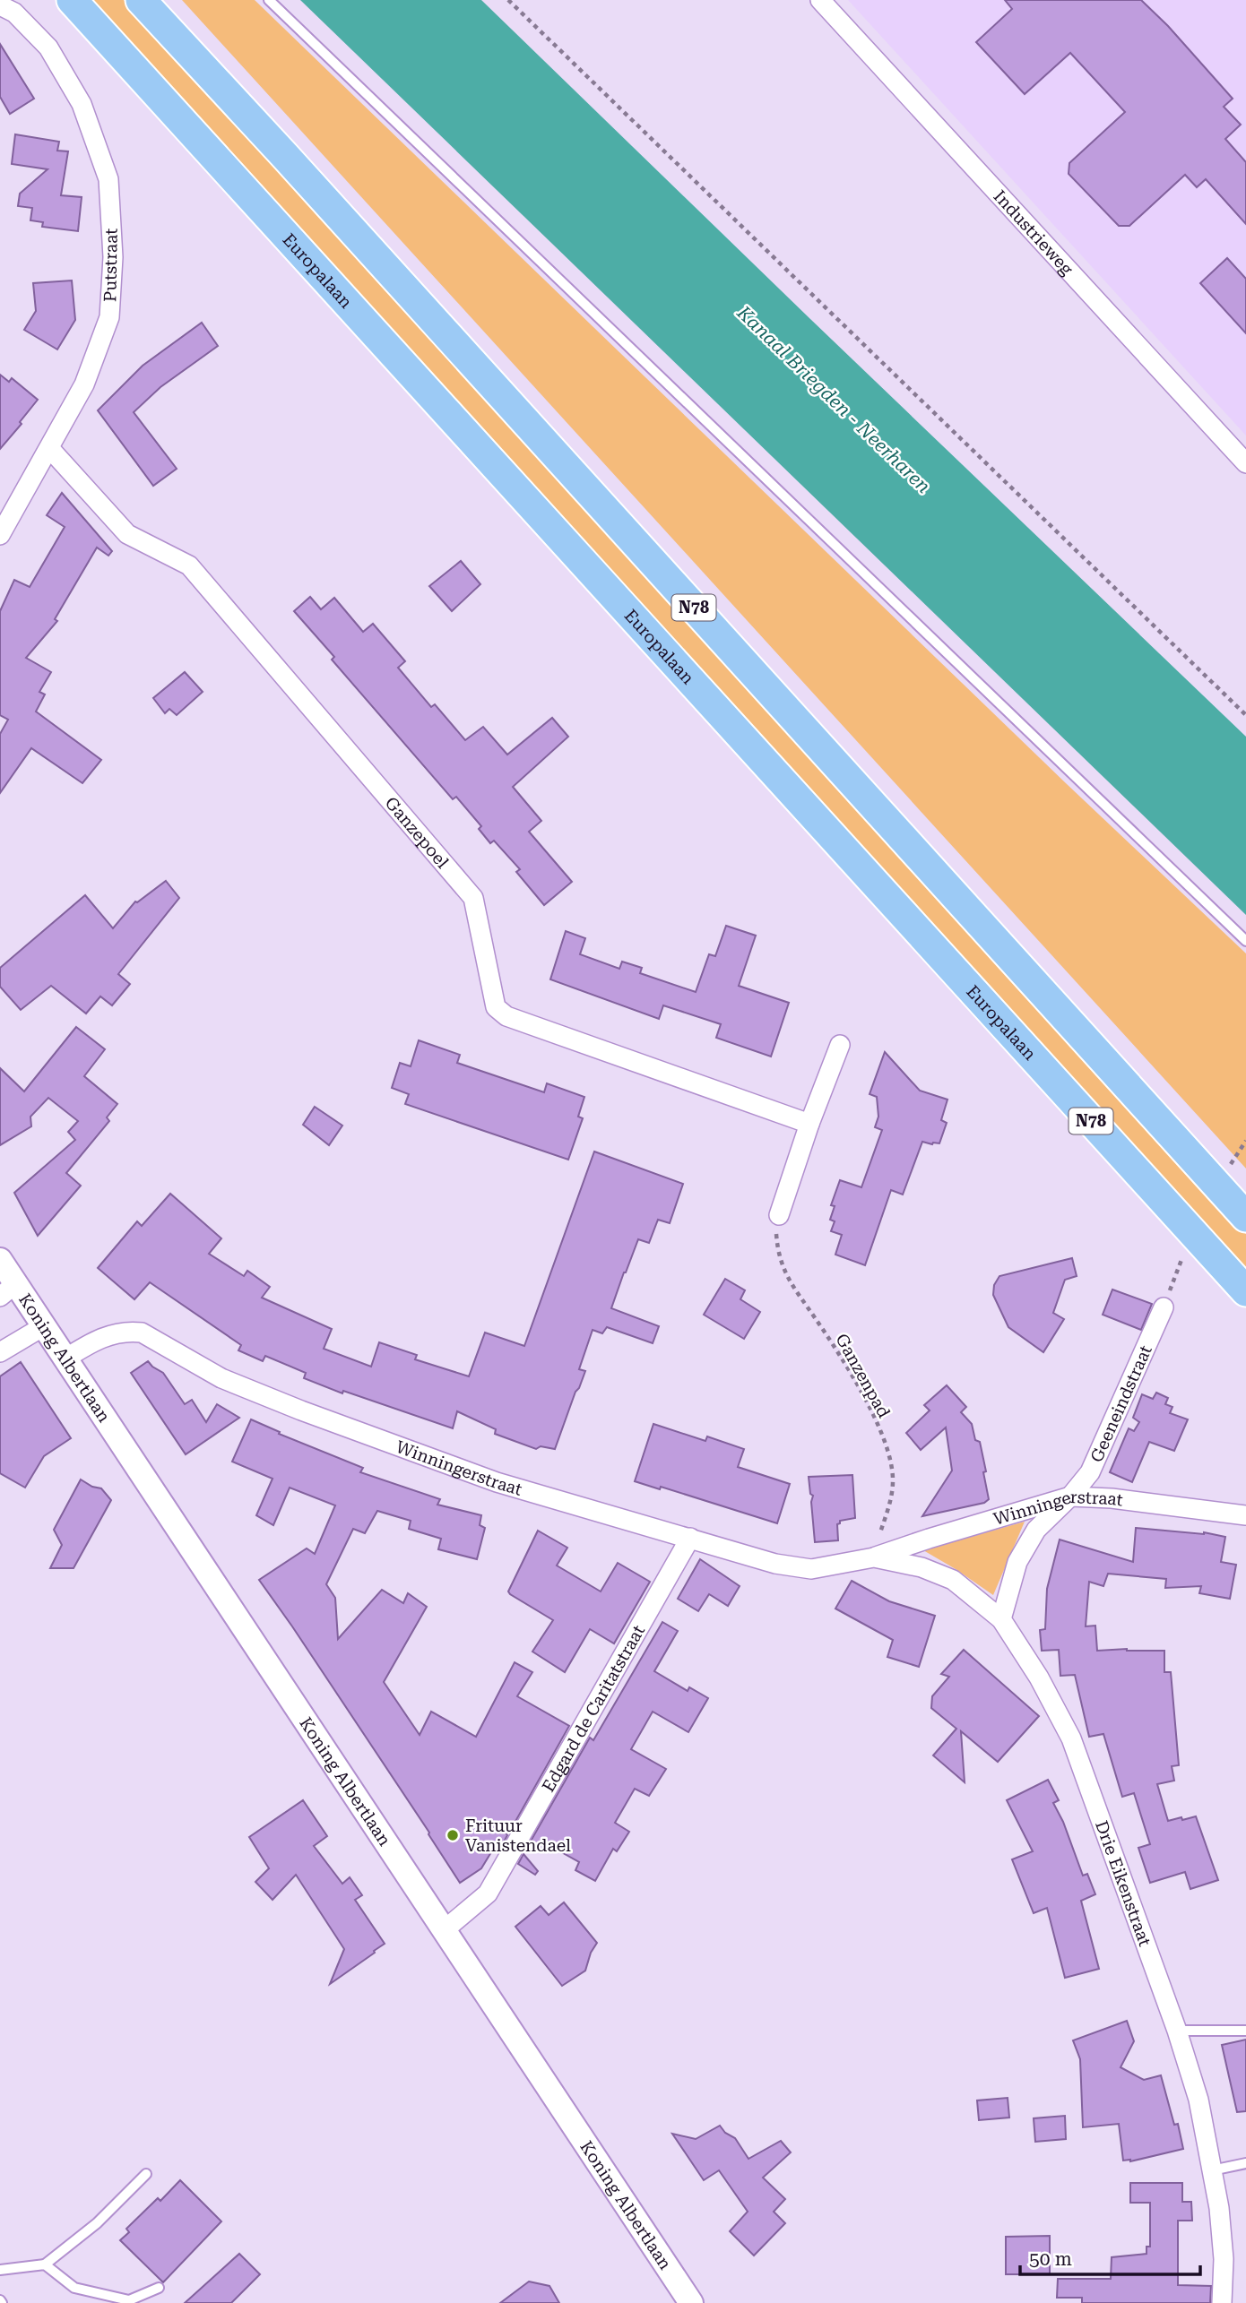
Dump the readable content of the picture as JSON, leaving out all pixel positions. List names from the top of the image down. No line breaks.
{"streets":{"main road":["Europalaan","N78"],"street":["Industrieweg","Putstraat","Ganzepoel","Koning Albertlaan","Geeneindstraat","Winningerstraat","Edgard de Caritatstraat","Drie Eikenstraat"],"path":["Ganzenpad"]},"crossings":[["Putstraat","Ganzepoel"],["Koning Albertlaan","Winningerstraat"],["Koning Albertlaan","Edgard de Caritatstraat"],["Ganzenpad","Winningerstraat"],["Geeneindstraat","Winningerstraat"],["Winningerstraat","Edgard de Caritatstraat"],["Winningerstraat","Drie Eikenstraat"]],"water":["Kanaal Briegden - Neerharen"],"places":["Frituur Vanistendael"],"scale_bar":"50 m"}
